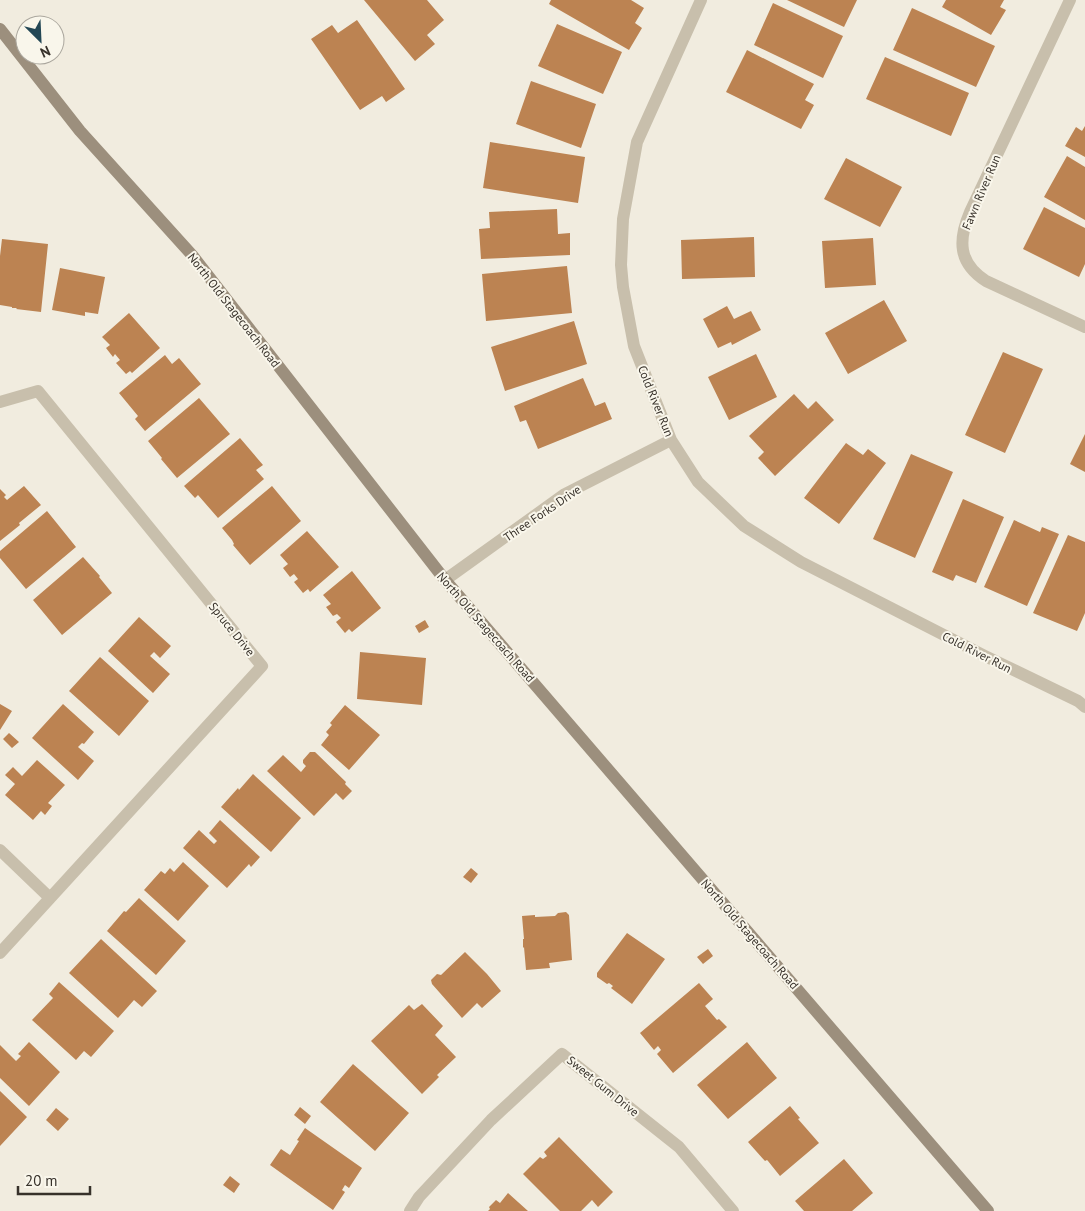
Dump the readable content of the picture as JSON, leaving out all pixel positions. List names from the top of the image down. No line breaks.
{"streets":{"street":["Fawn River Run","North Old Stagecoach Road","Cold River Run","Three Forks Drive","Spruce Drive","Sweet Gum Drive"]},"crossings":[["North Old Stagecoach Road","Three Forks Drive"],["Cold River Run","Three Forks Drive"]],"scale_bar":"20 m","north":"bottom right"}
